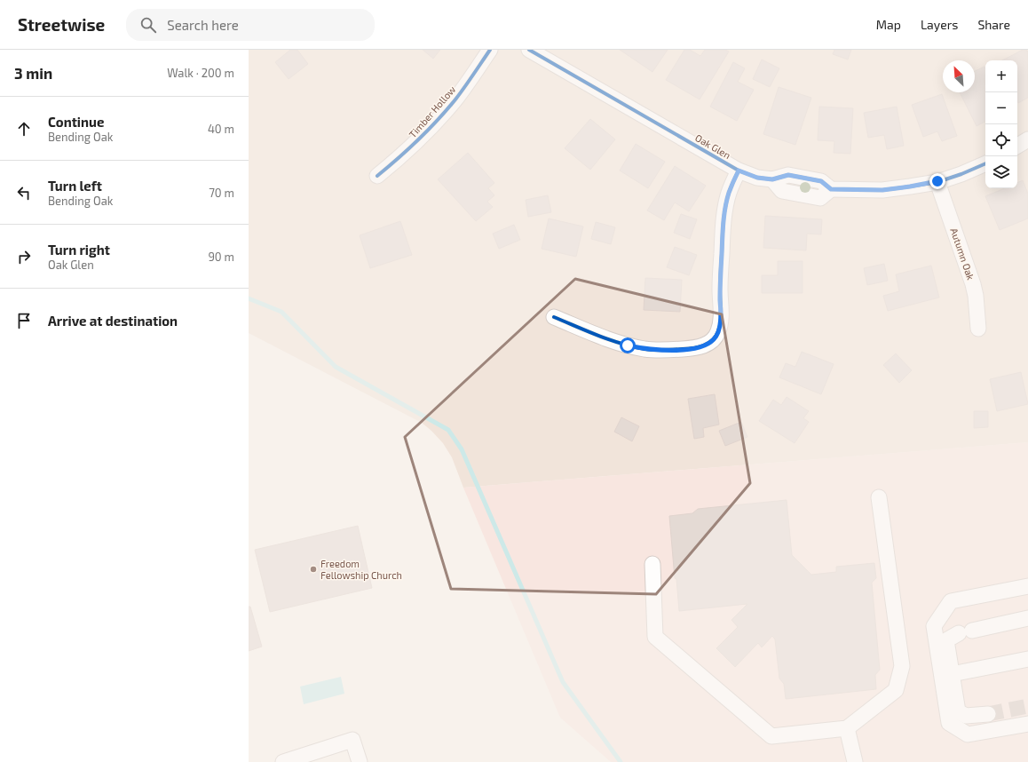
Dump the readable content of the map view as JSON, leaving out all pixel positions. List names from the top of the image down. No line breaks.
{"streets":{"street":["Timber Hollow","Oak Glen","Autumn Oak"]},"crossings":[["Oak Glen","Autumn Oak"]],"places":["Freedom Fellowship Church"],"north":"top left","page":{"header":"Streetwise","search":"Search here","nav":["Map","Layers","Share"],"heading":["3 min","Walk · 200 m"],"map_buttons":["+","−"],"list":[["Continue","Bending Oak","40 m"],["Turn left","Bending Oak","70 m"],["Turn right","Oak Glen","90 m"],"Arrive at destination"]}}
